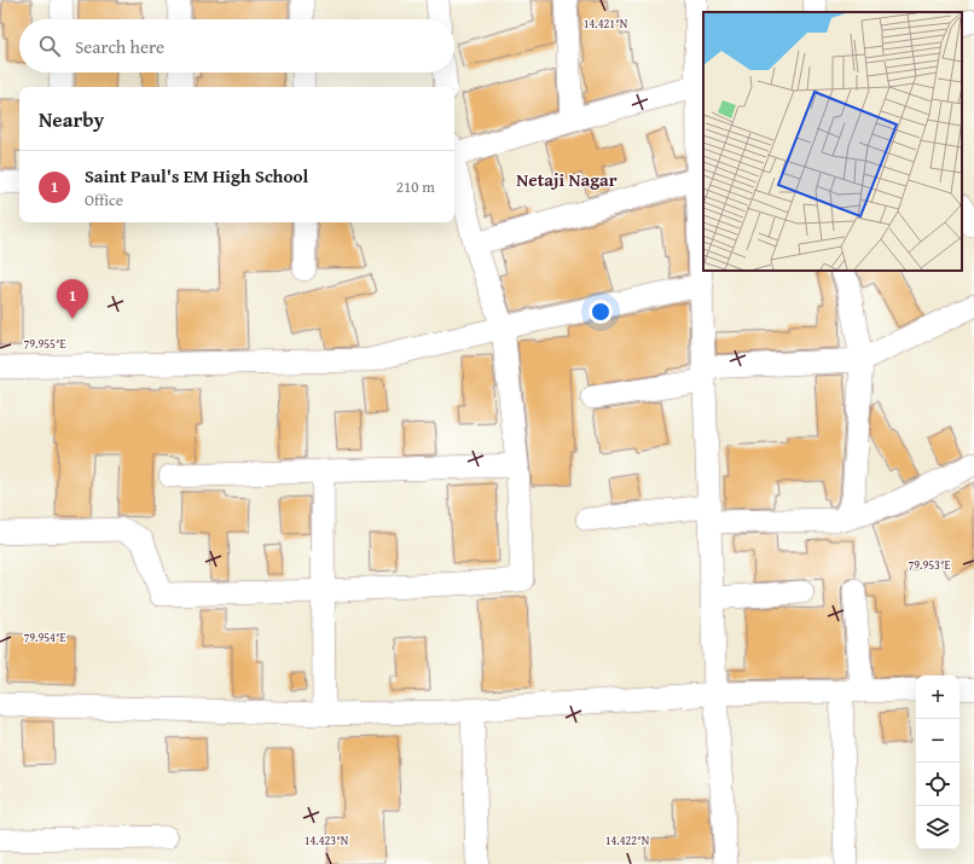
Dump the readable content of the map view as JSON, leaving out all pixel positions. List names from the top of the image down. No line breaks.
{"districts":["Netaji Nagar"],"page":{"search":"Search here","heading":"Nearby","list":[{"mark":"1","name":"Saint Paul's EM High School","note":"Office","value":"210 m"}],"pins":"1","map_buttons":["+","−"]},"coordinates":["14.421°N","79.955°E","79.953°E","79.954°E","14.423°N","14.422°N"]}
